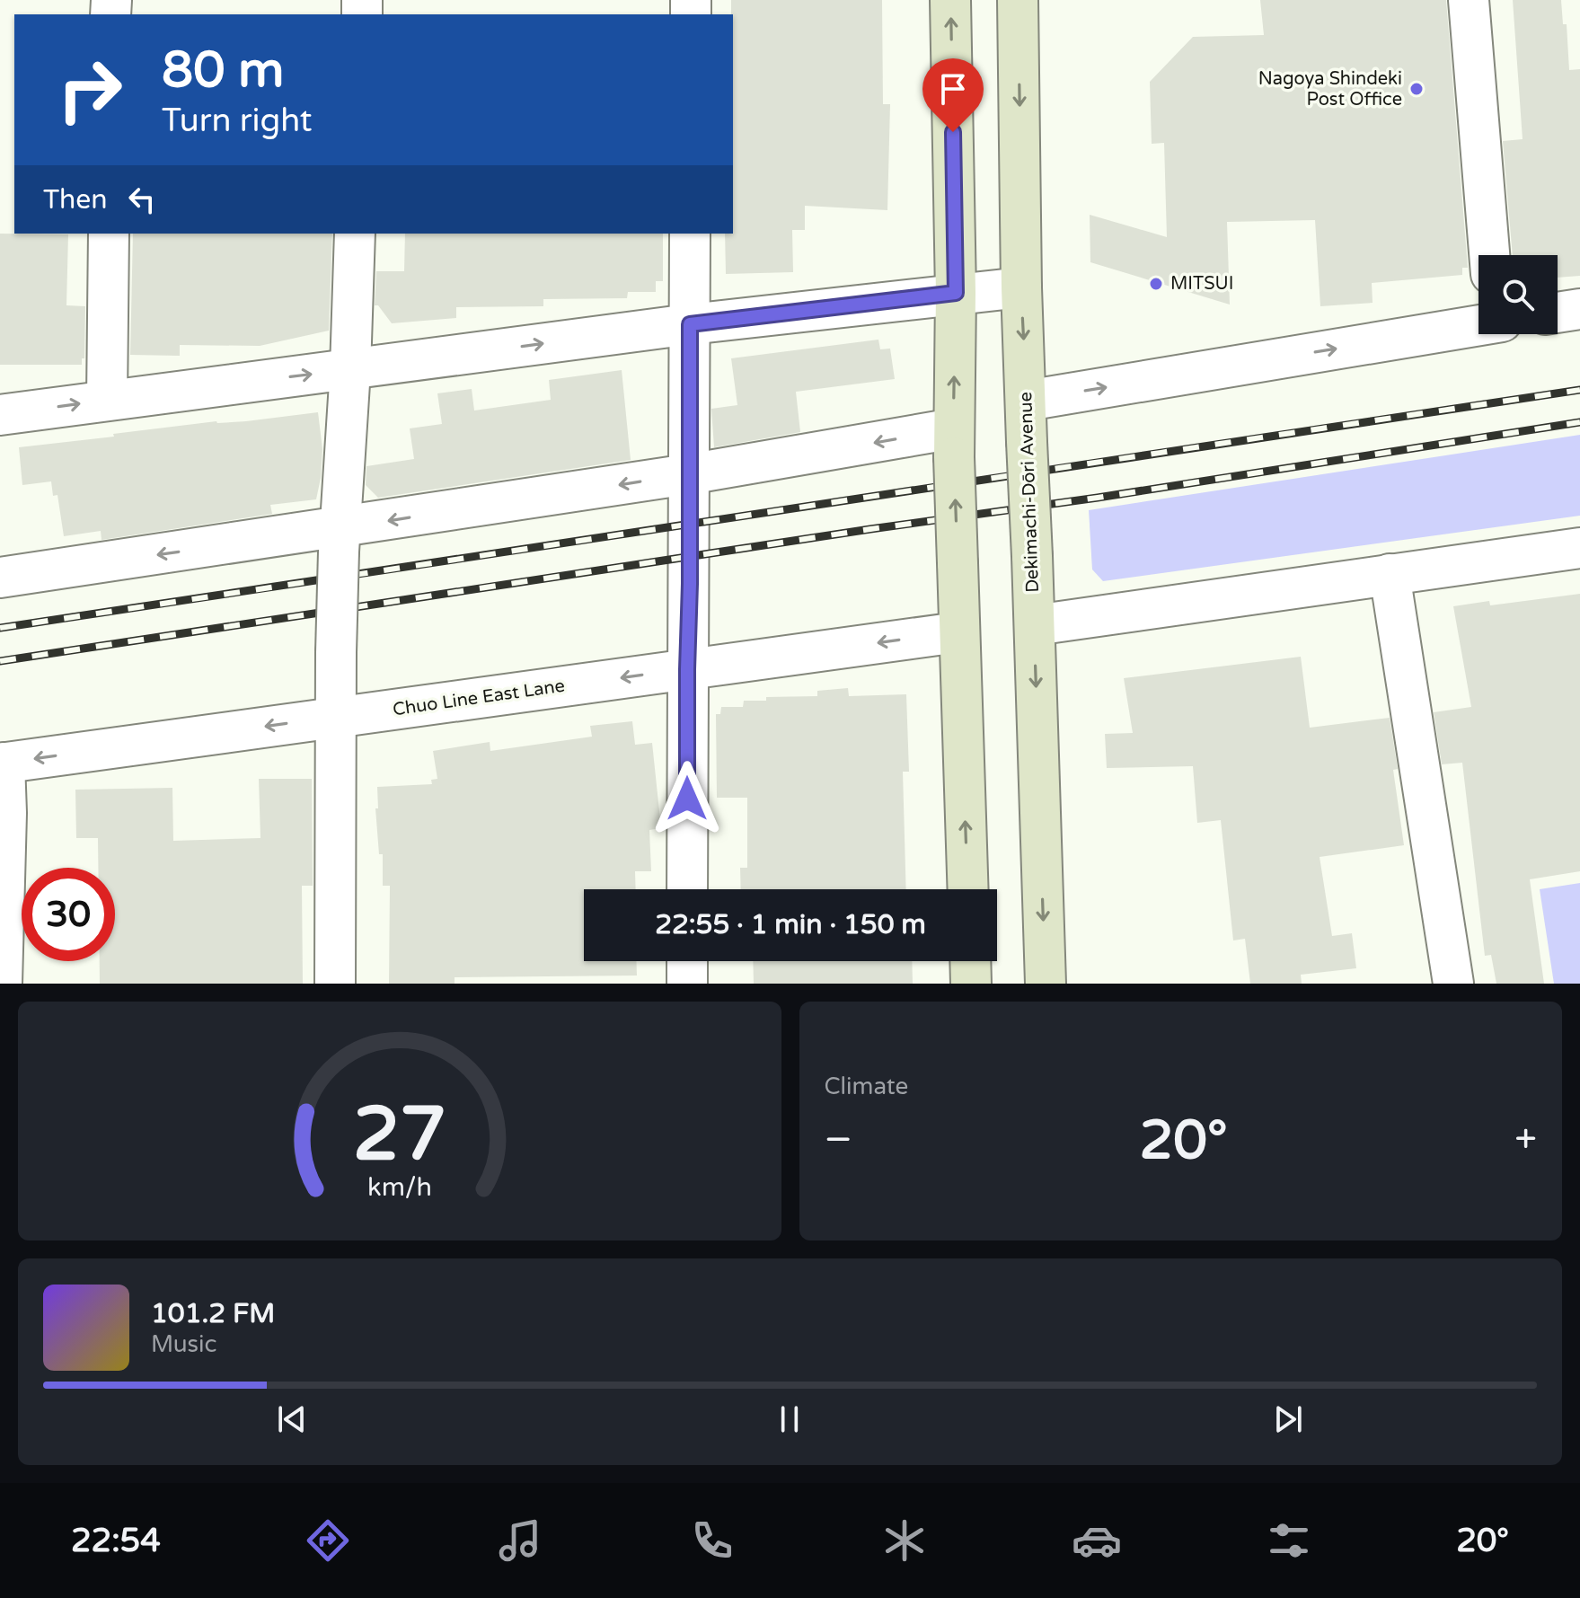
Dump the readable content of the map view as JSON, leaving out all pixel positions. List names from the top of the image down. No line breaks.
{"streets":{"main road":["Dekimachi-Dōri Avenue"],"street":["Chuo Line East Lane"]},"places":["Nagoya Shindeki Post Office","MITSUI"],"page":{"turn":["80 m","Turn right"],"then":"Then","limit":"30","trip":"22:55 · 1 min · 150 m","tile":"Climate","heat":["−","20°","+"],"song":["101.2 FM","Music"],"tabs":["22:54","20°"],"gauge":["27","km/h"]}}
